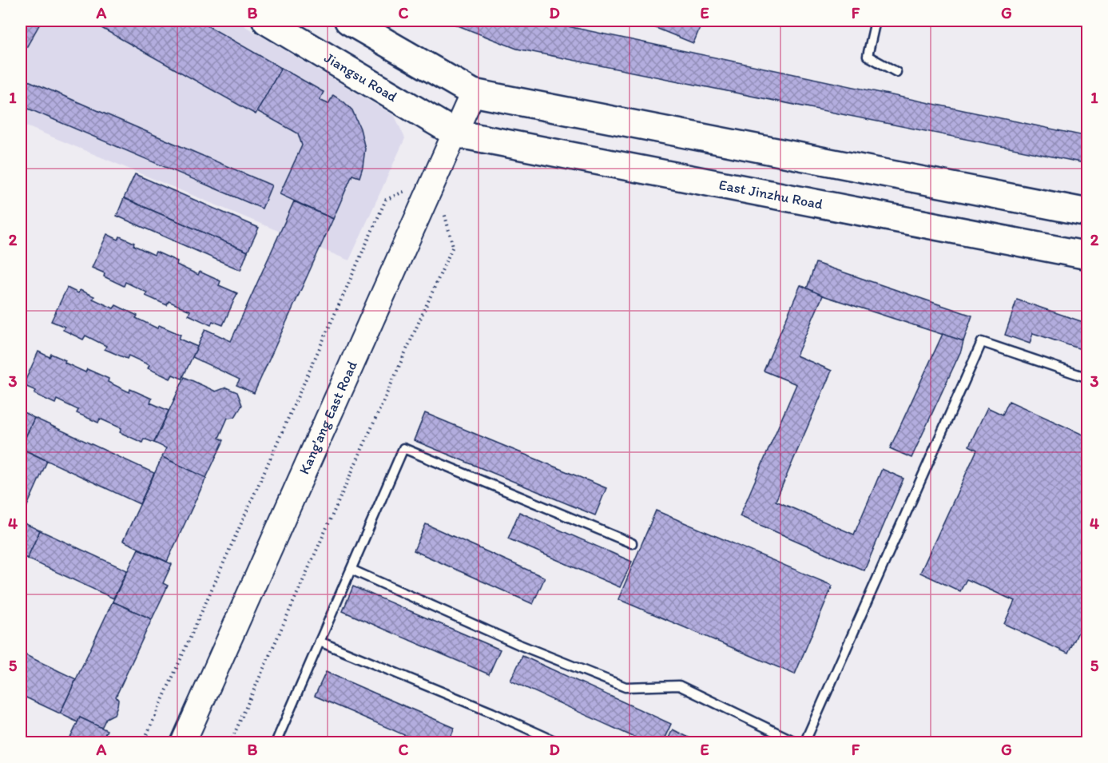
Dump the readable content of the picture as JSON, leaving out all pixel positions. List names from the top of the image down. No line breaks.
{"streets":{"highway":["Jiangsu Road","East Jinzhu Road"],"main road":["Kang'ang East Road"]},"crossings":[["Jiangsu Road","East Jinzhu Road"],["Jiangsu Road","Kang'ang East Road"],["East Jinzhu Road","Kang'ang East Road"]],"grid":{"columns":["A","B","C","D","E","F","G"],"rows":["1","2","3","4","5"]}}
